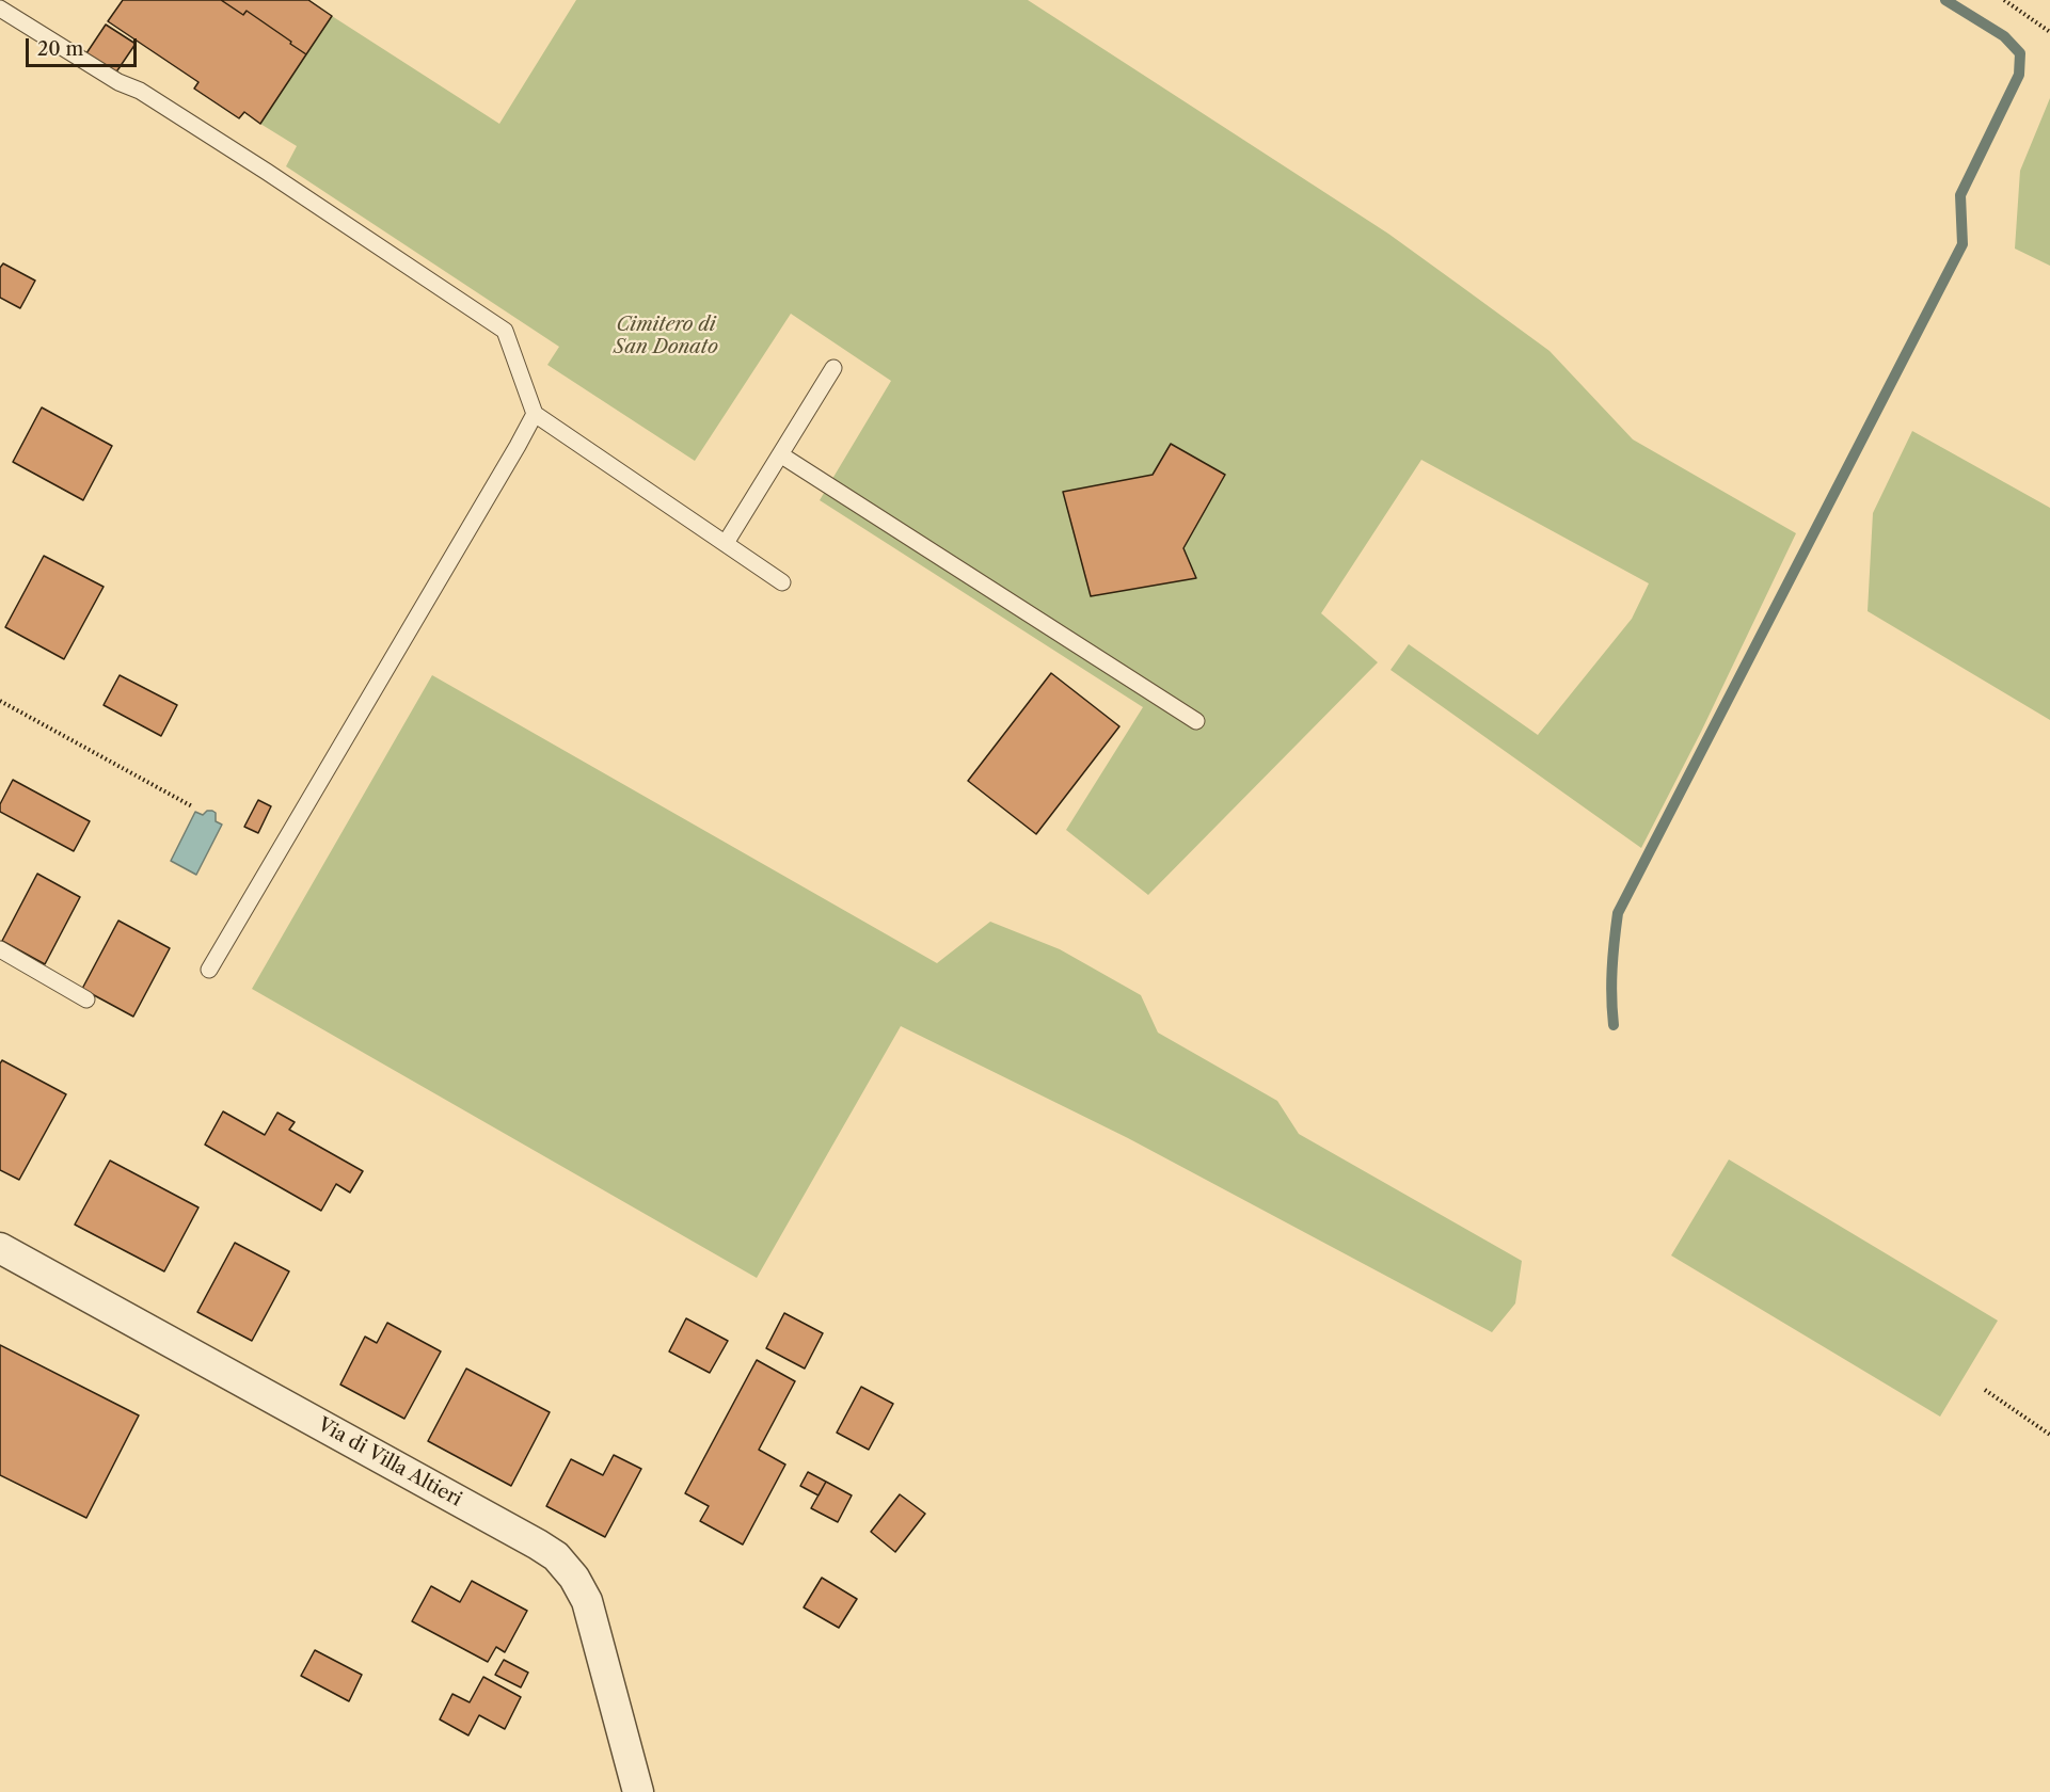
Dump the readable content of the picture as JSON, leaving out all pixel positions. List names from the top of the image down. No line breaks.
{"streets":{"street":["Via di Villa Altieri"]},"parks":["Cimitero di San Donato"],"scale_bar":"20 m"}
